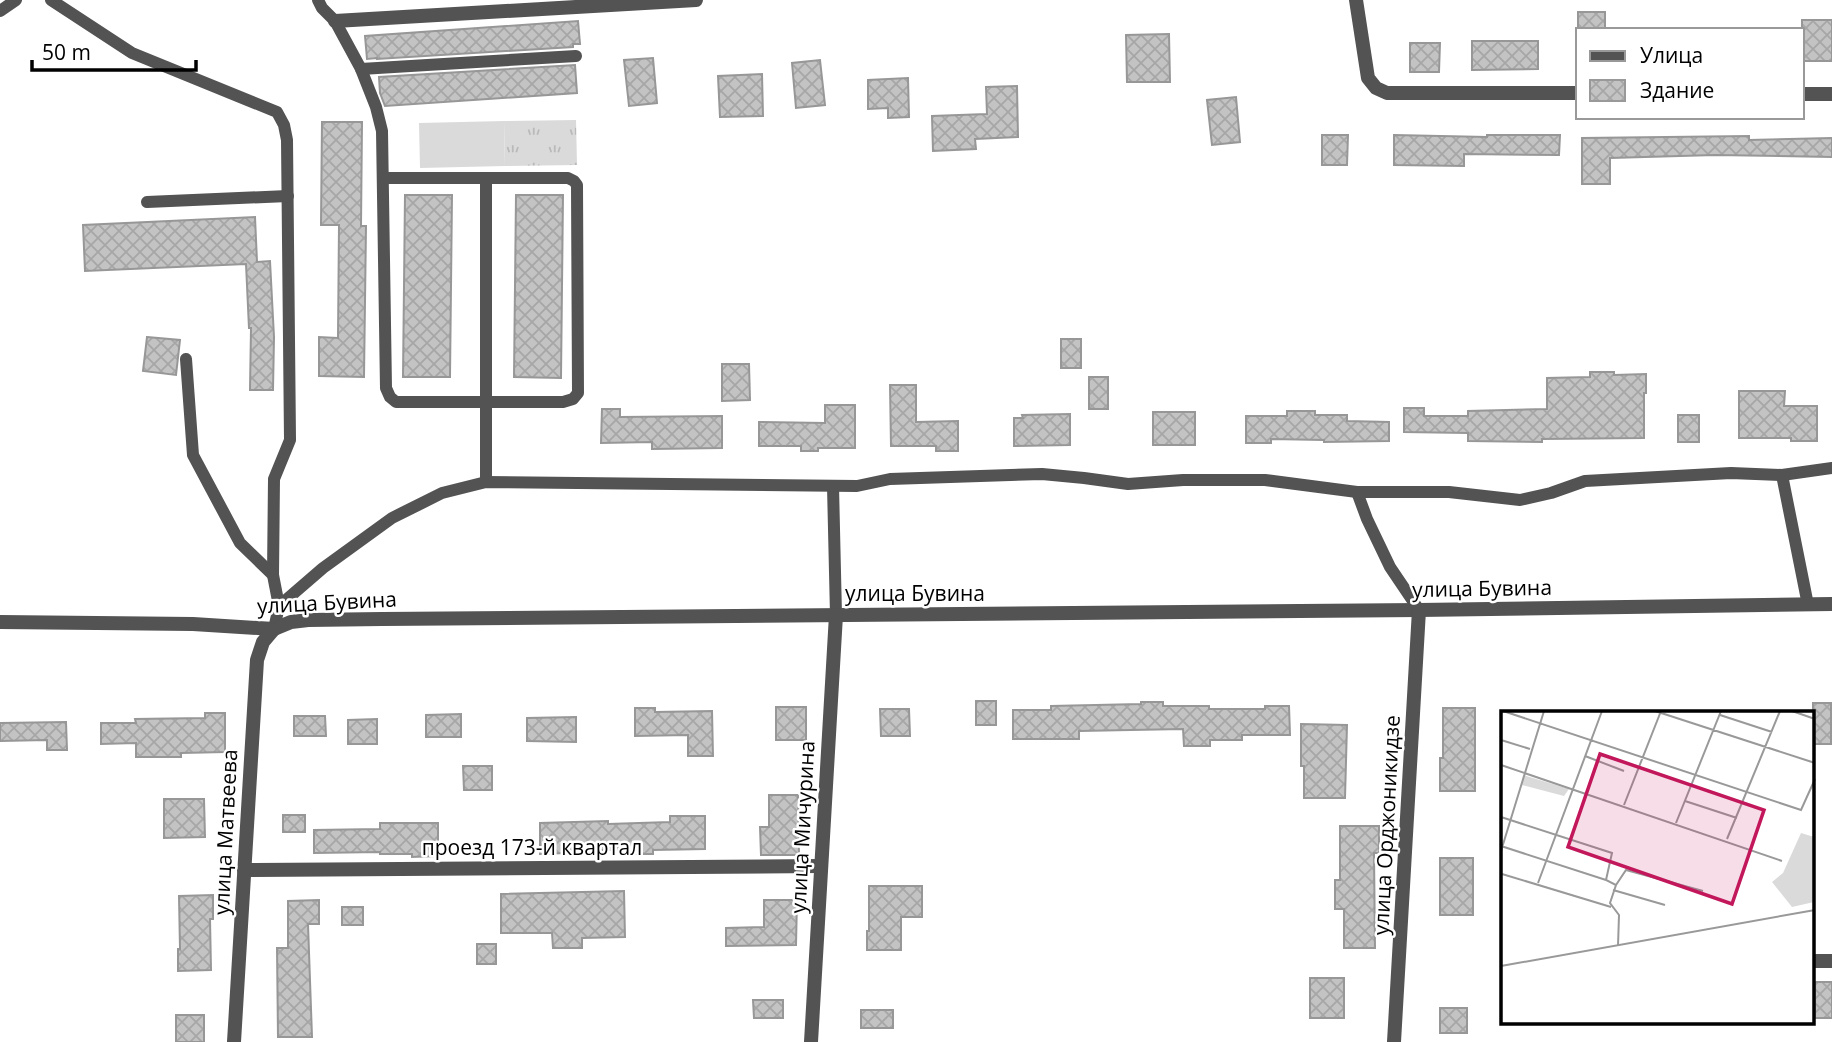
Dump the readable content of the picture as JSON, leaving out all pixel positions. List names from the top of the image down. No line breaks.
{"streets":{"street":["улица Бувина","улица Орджоникидзе","улица Мичурина","улица Матвеева","проезд 173-й квартал"]},"crossings":[["улица Бувина","улица Орджоникидзе"],["улица Бувина","улица Мичурина"],["улица Бувина","улица Матвеева"],["улица Мичурина","проезд 173-й квартал"],["улица Матвеева","проезд 173-й квартал"]],"legend":["Улица","Здание"],"scale_bar":"50 m"}
